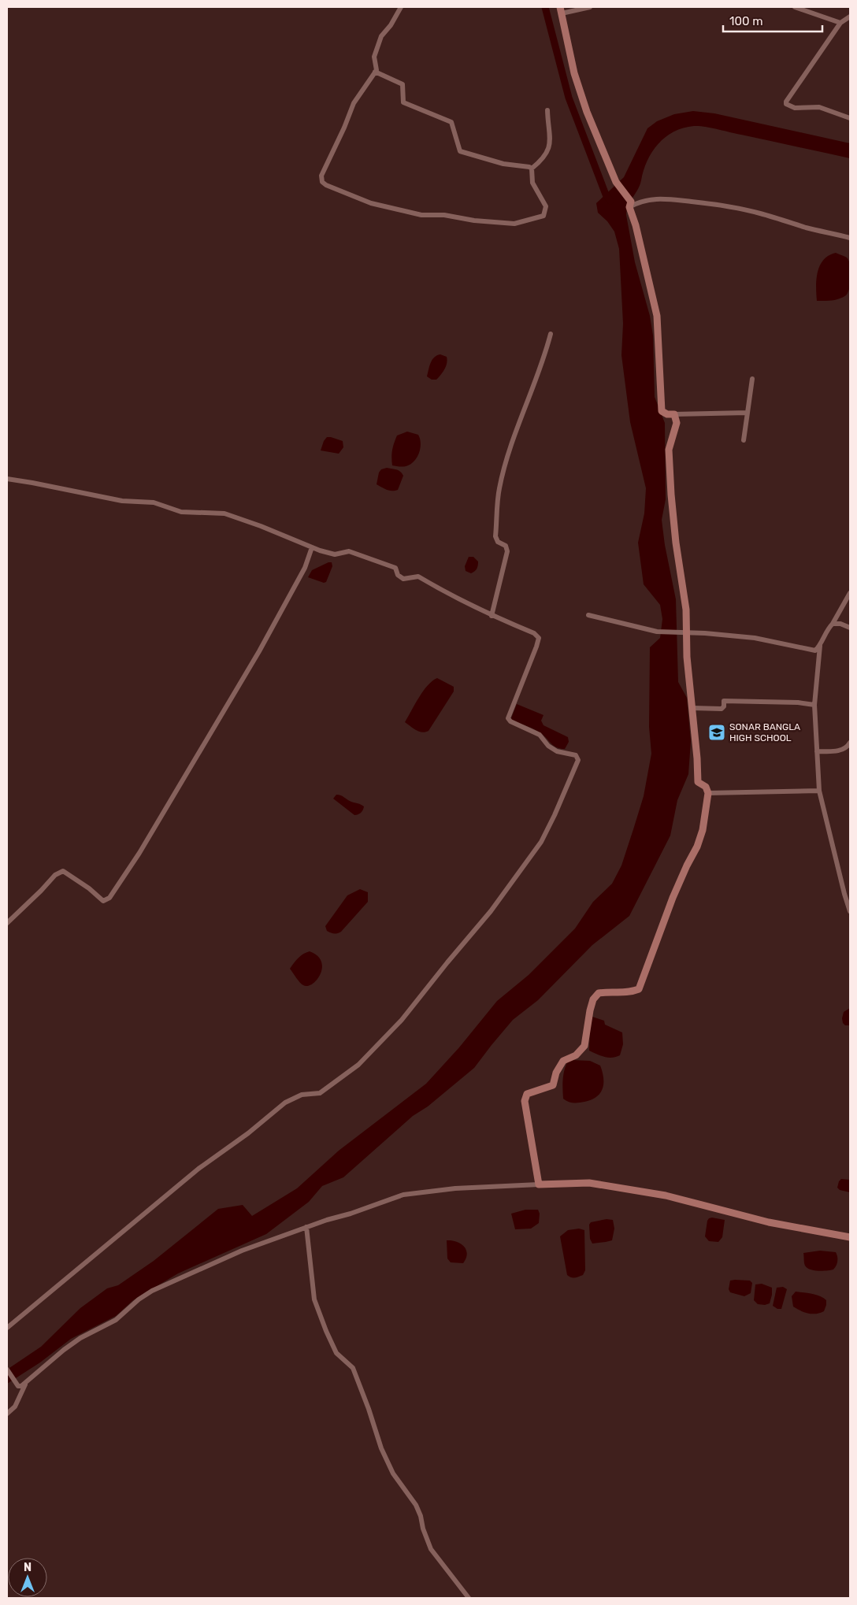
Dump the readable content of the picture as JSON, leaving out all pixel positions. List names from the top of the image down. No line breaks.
{"places":{"school or university":["SONAR BANGLA HIGH SCHOOL"]},"scale_bar":"100 m","north":"top"}
